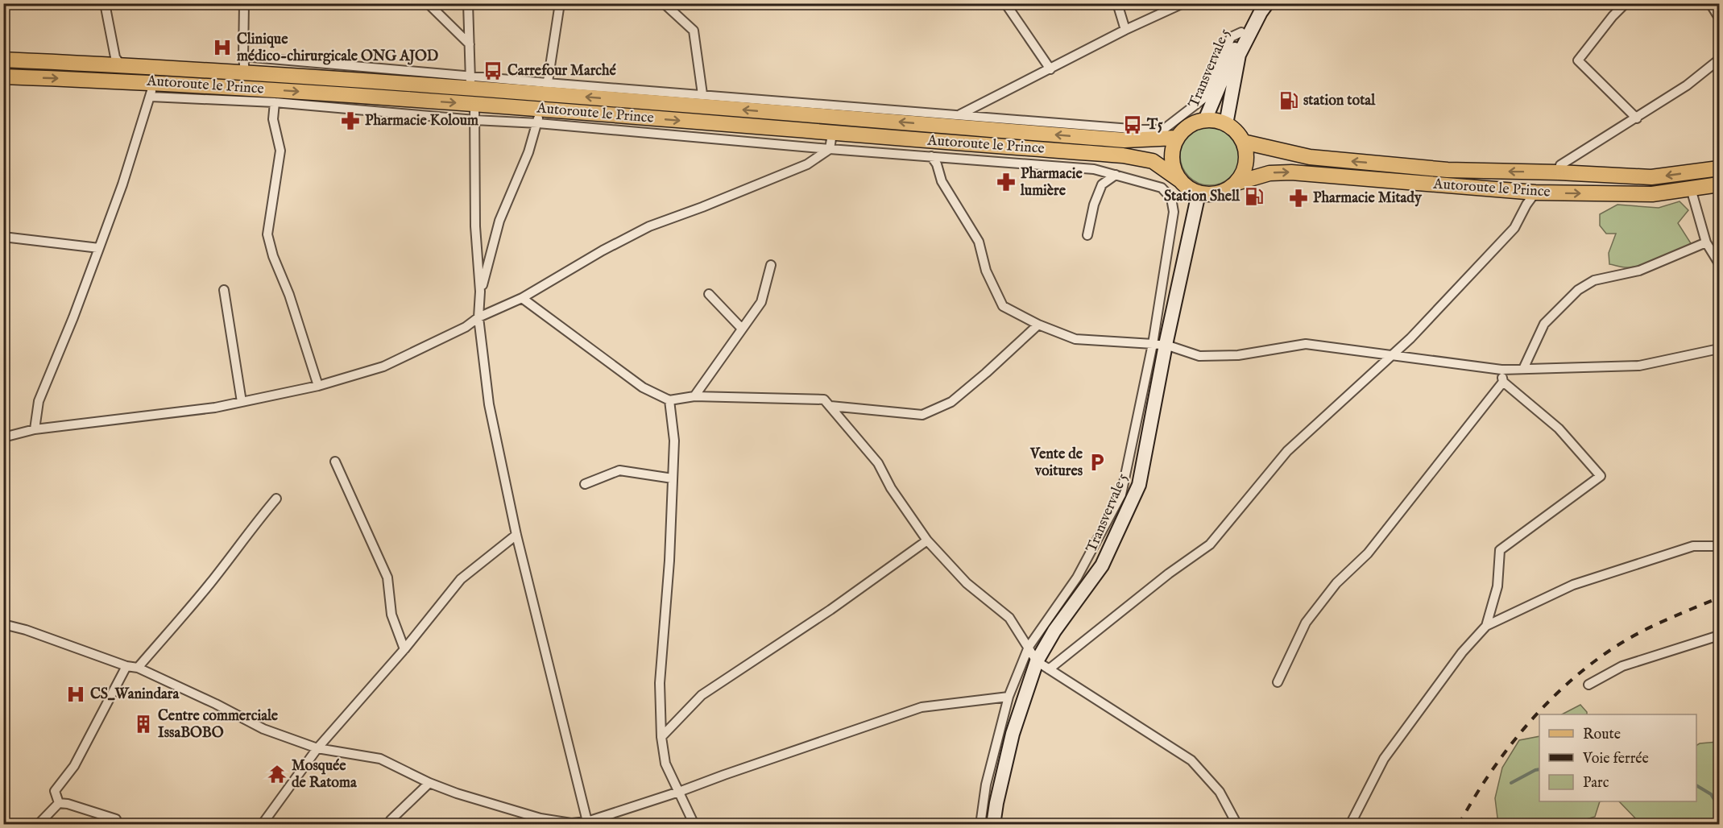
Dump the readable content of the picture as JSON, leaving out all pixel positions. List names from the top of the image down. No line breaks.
{"streets":{"main road":["Transvervale 5","Autoroute le Prince"]},"crossings":[["Transvervale 5","Autoroute le Prince"]],"places":{"hospital":["Clinique médico-chirurgicale ONG AJOD","CS_Wanindara"],"bus stop":["Carrefour Marché","T5"],"fuel station":["station total","Station Shell"],"pharmacy":["Pharmacie Koloum","Pharmacie lumière","Pharmacie Mitady"],"parking":["Vente de voitures"],"building":["Centre commerciale IssaBOBO"],"temple":["Mosquée de Ratoma"]},"legend":["Route","Voie ferrée","Parc"]}
